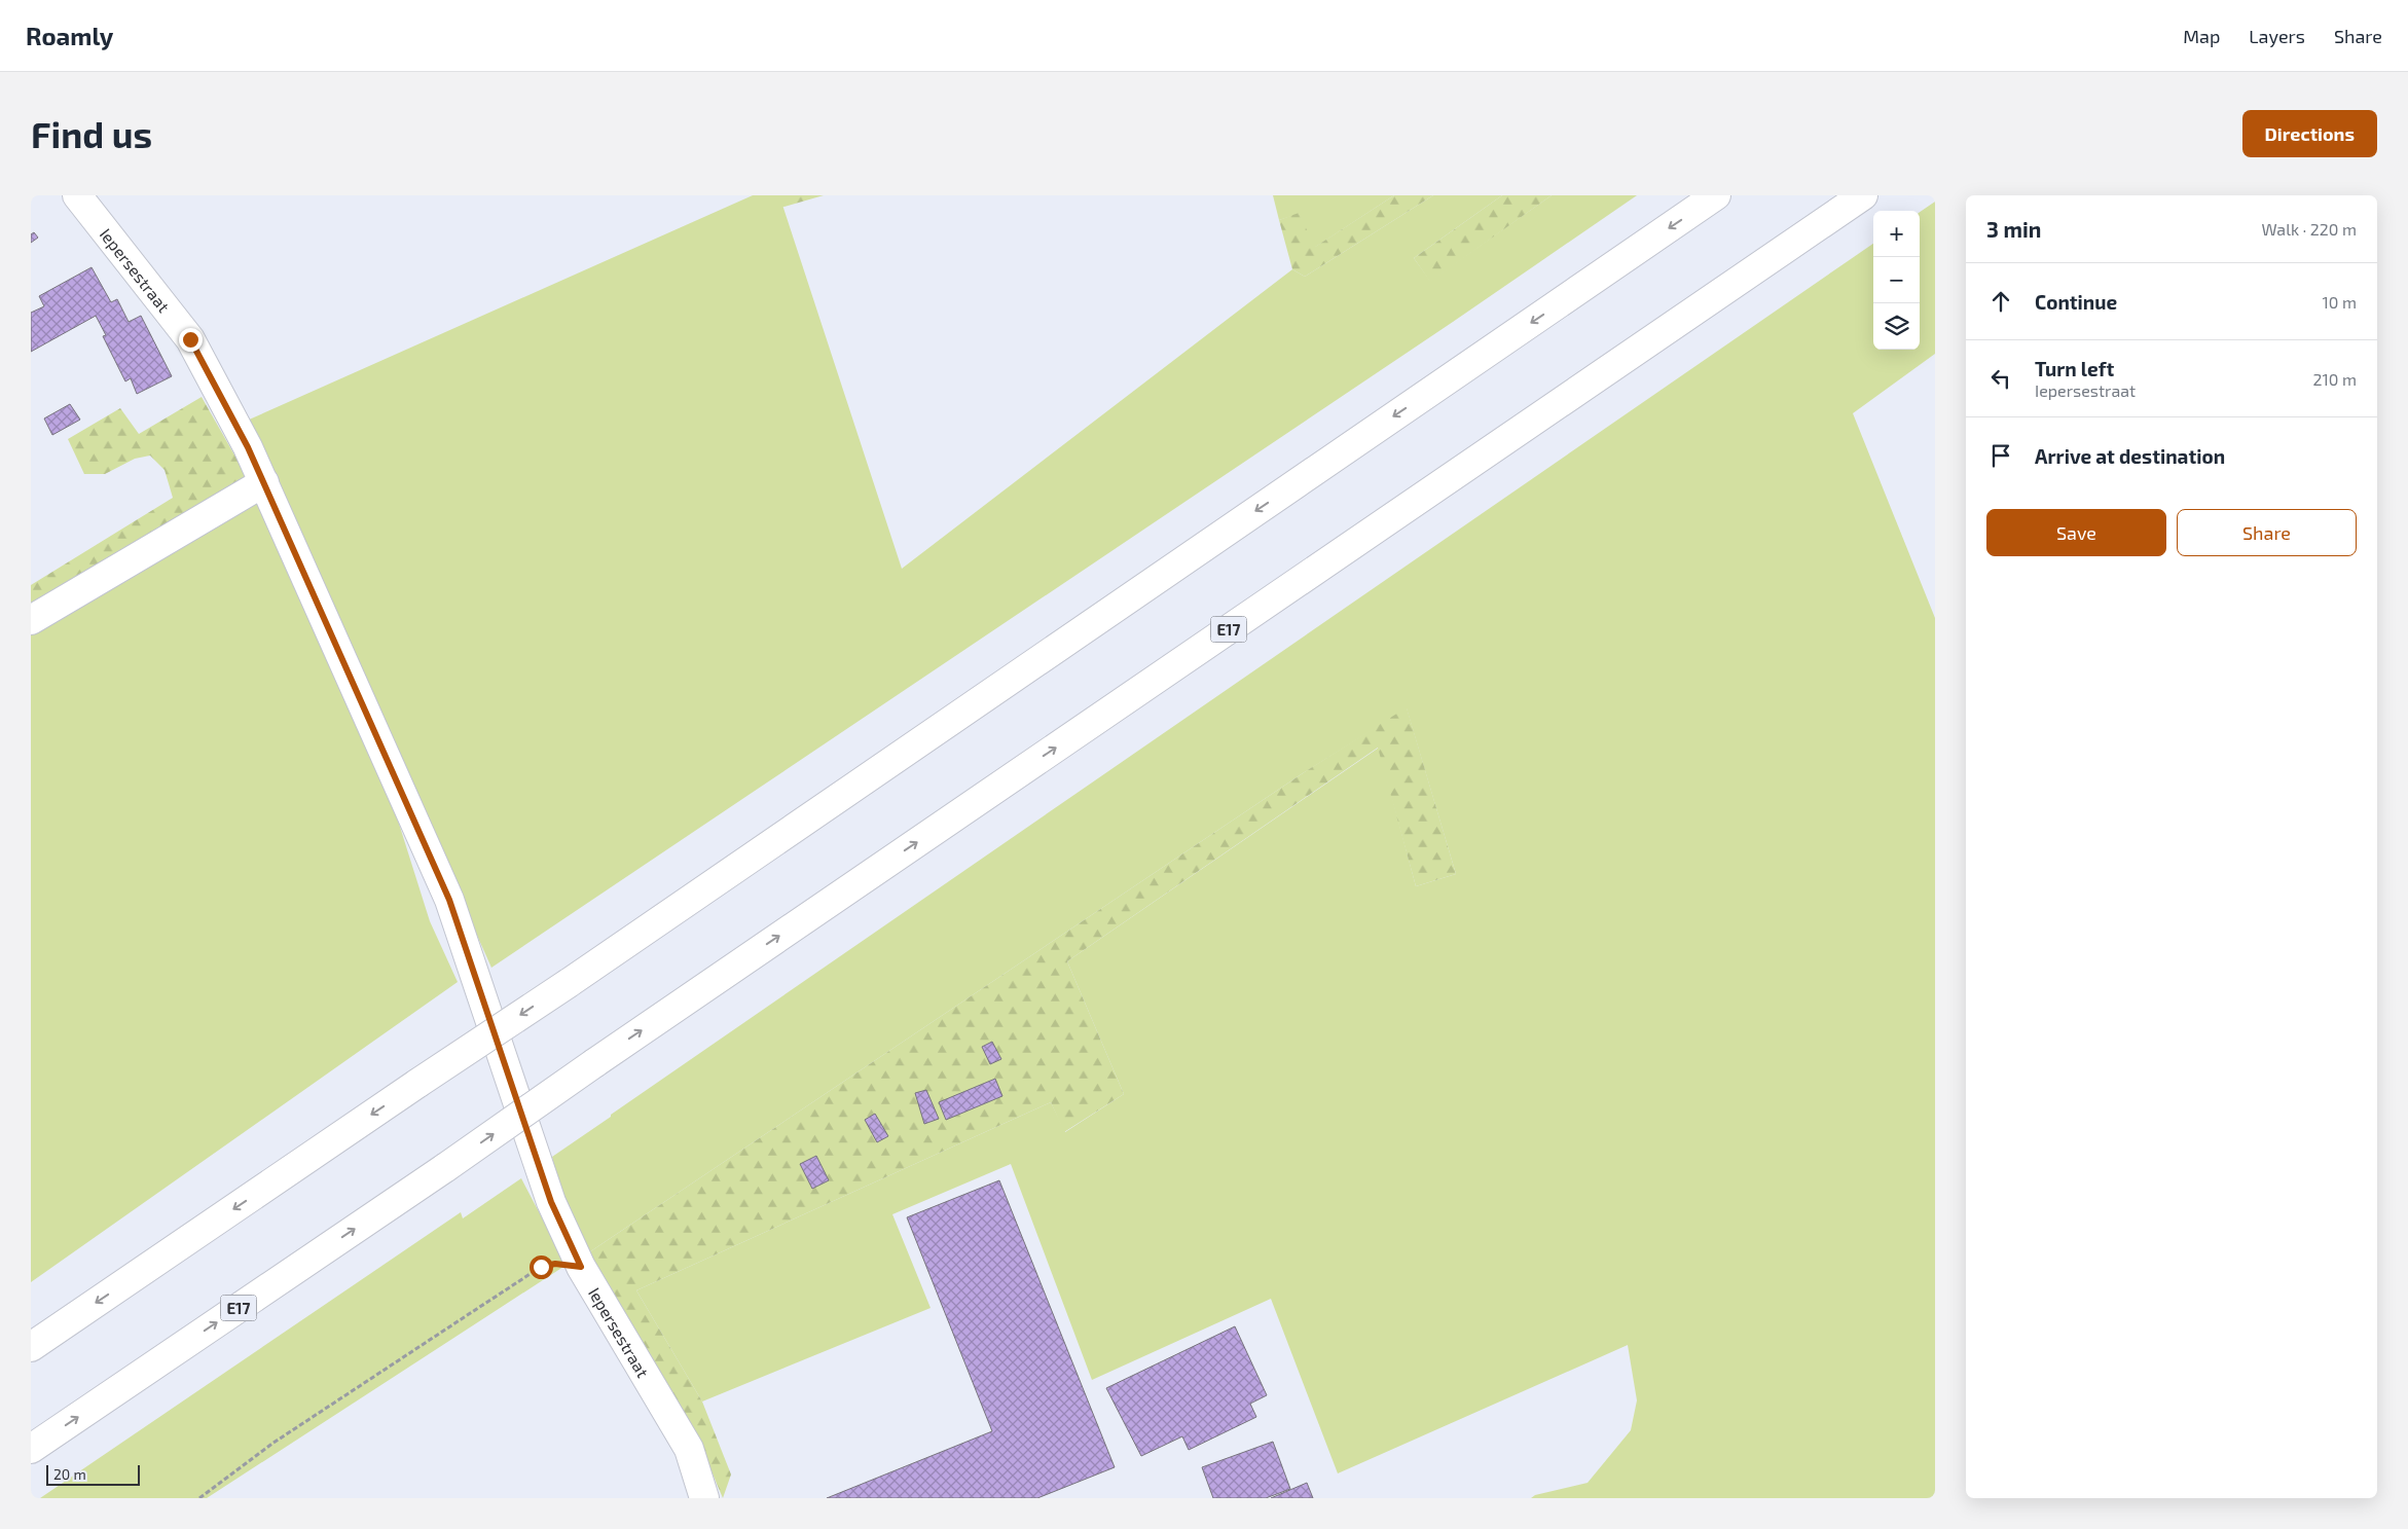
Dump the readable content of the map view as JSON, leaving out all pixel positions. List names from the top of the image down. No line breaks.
{"streets":{"main road":["Iepersestraat","E17"]},"scale_bar":"20 m","page":{"header":"Roamly","nav":["Map","Layers","Share"],"buttons":["Directions",["Save","Share"]],"title":"Find us","heading":["3 min","Walk · 220 m"],"map_buttons":["+","−"],"list":[["Continue","10 m"],["Turn left","Iepersestraat","210 m"],"Arrive at destination"],"scale":"20 m"}}
